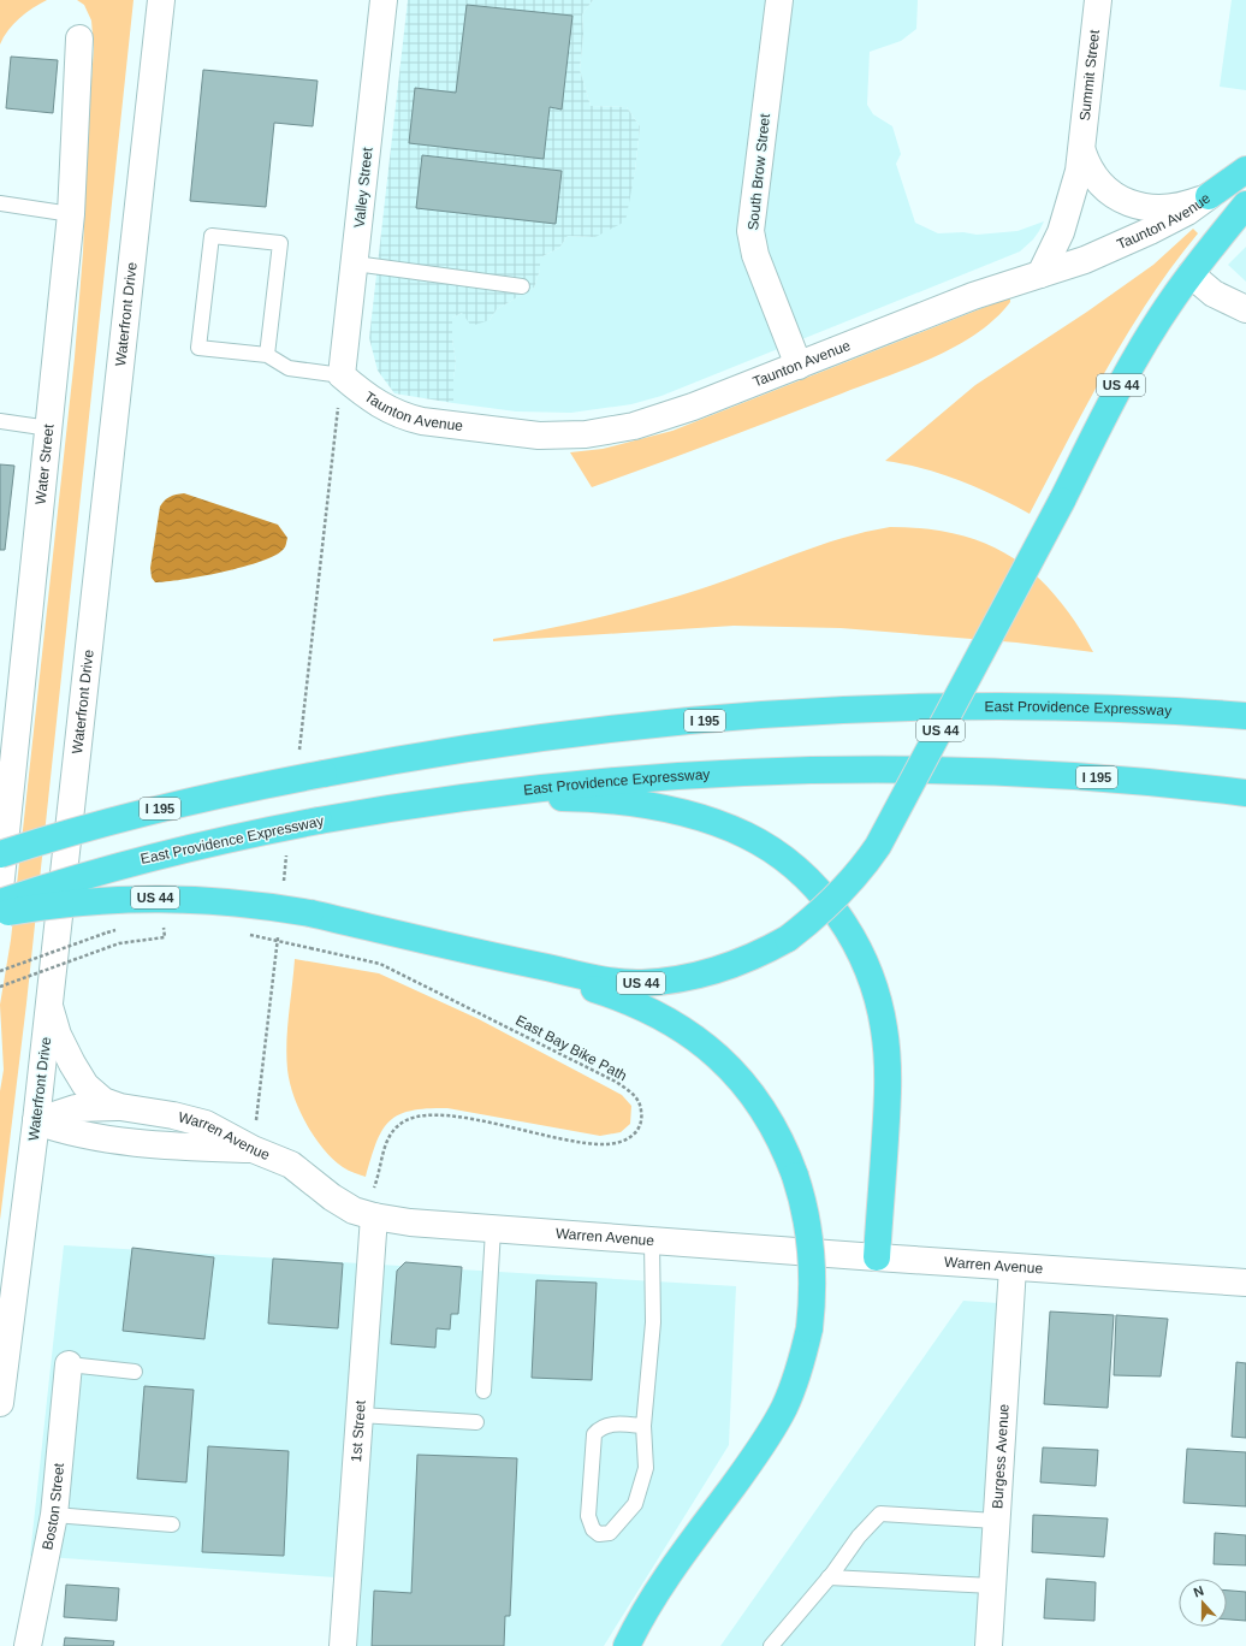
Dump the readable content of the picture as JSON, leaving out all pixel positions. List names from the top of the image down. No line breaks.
{"streets":{"highway":["Taunton Avenue","US 44","East Providence Expressway","I 195"],"street":["Summit Street","South Brow Street","Valley Street","Waterfront Drive","Water Street","Warren Avenue","1st Street","Burgess Avenue","Boston Street"],"path":["East Bay Bike Path"]},"crossings":[["Summit Street","Taunton Avenue"],["South Brow Street","Taunton Avenue"],["Valley Street","Taunton Avenue"],["Waterfront Drive","Warren Avenue"],["Warren Avenue","1st Street"],["Warren Avenue","Burgess Avenue"]],"north":"top"}
